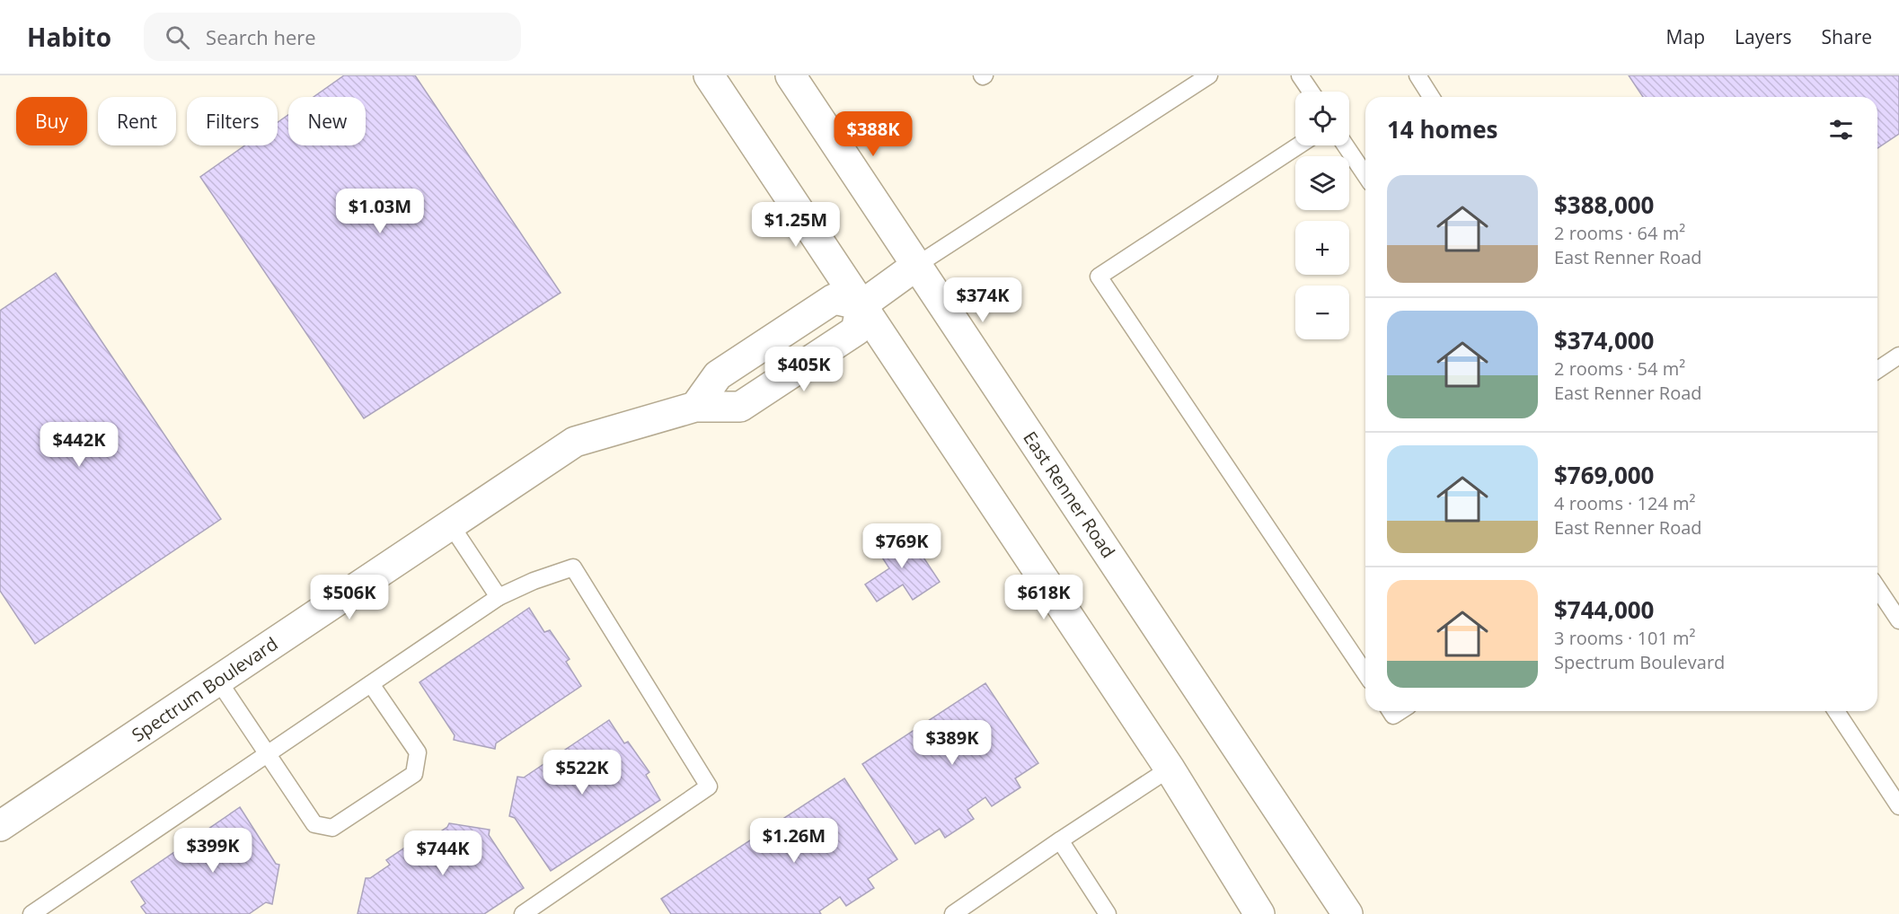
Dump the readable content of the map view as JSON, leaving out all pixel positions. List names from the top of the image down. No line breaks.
{"streets":{"main road":["East Renner Road","Spectrum Boulevard"]},"page":{"header":"Habito","search":"Search here","nav":["Map","Layers","Share"],"map_buttons":["+","−"],"chip":["Buy","Rent","Filters","New"],"heading":"14 homes","price":["$388K","$1.03M","$1.25M","$374K","$405K","$442K","$769K","$506K","$618K","$389K","$522K","$1.26M","$399K","$744K"],"list":[{"name":"$388,000","note":"2 rooms · 64 m² · East Renner Road"},{"name":"$374,000","note":"2 rooms · 54 m² · East Renner Road"},{"name":"$769,000","note":"4 rooms · 124 m² · East Renner Road"},{"name":"$744,000","note":"3 rooms · 101 m² · Spectrum Boulevard"}]}}
